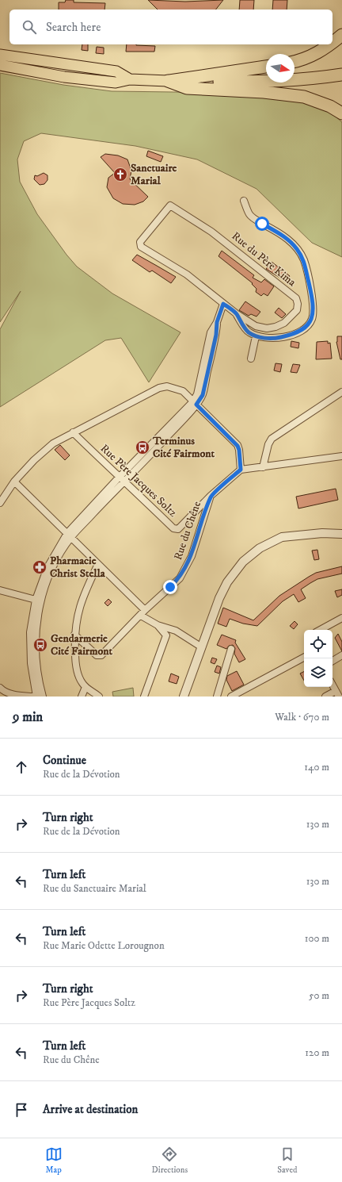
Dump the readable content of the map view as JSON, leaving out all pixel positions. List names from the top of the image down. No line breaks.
{"streets":{"street":["Rue du Père Kima","Rue Père Jacques Soltz","Rue du Chêne"]},"crossings":[["Rue Père Jacques Soltz","Rue du Chêne"]],"places":{"church":["Sanctuaire Marial"],"bus stop":["Terminus Cité Fairmont","Gendarmerie Cité Fairmont"],"pharmacy":["Pharmacie Christ Stella"]},"north":"right","page":{"search":"Search here","heading":["9 min","Walk · 670 m"],"list":[["Continue","Rue de la Dévotion","140 m"],["Turn right","Rue de la Dévotion","130 m"],["Turn left","Rue du Sanctuaire Marial","130 m"],["Turn left","Rue Marie Odette Lorougnon","100 m"],["Turn right","Rue Père Jacques Soltz","50 m"],["Turn left","Rue du Chêne","120 m"],"Arrive at destination"],"nav":["Map","Directions","Saved"]}}
